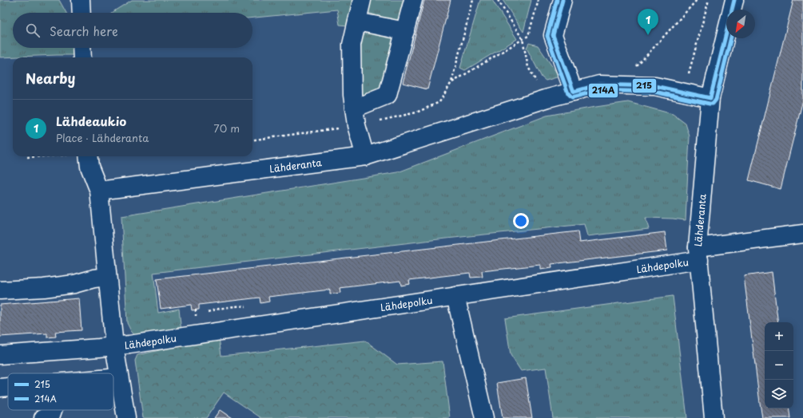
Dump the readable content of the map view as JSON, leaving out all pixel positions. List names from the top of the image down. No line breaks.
{"streets":{"street":["Lähderanta","Lähdepolku"]},"crossings":[["Lähderanta","Lähdepolku"]],"lines":["transit line 215","transit line 214A"],"legend":["215","214A"],"north":"bottom left","page":{"pins":"1","search":"Search here","heading":"Nearby","list":[{"mark":"1","name":"Lähdeaukio","note":"Place · Lähderanta","value":"70 m"}],"map_buttons":["+","−"]}}
